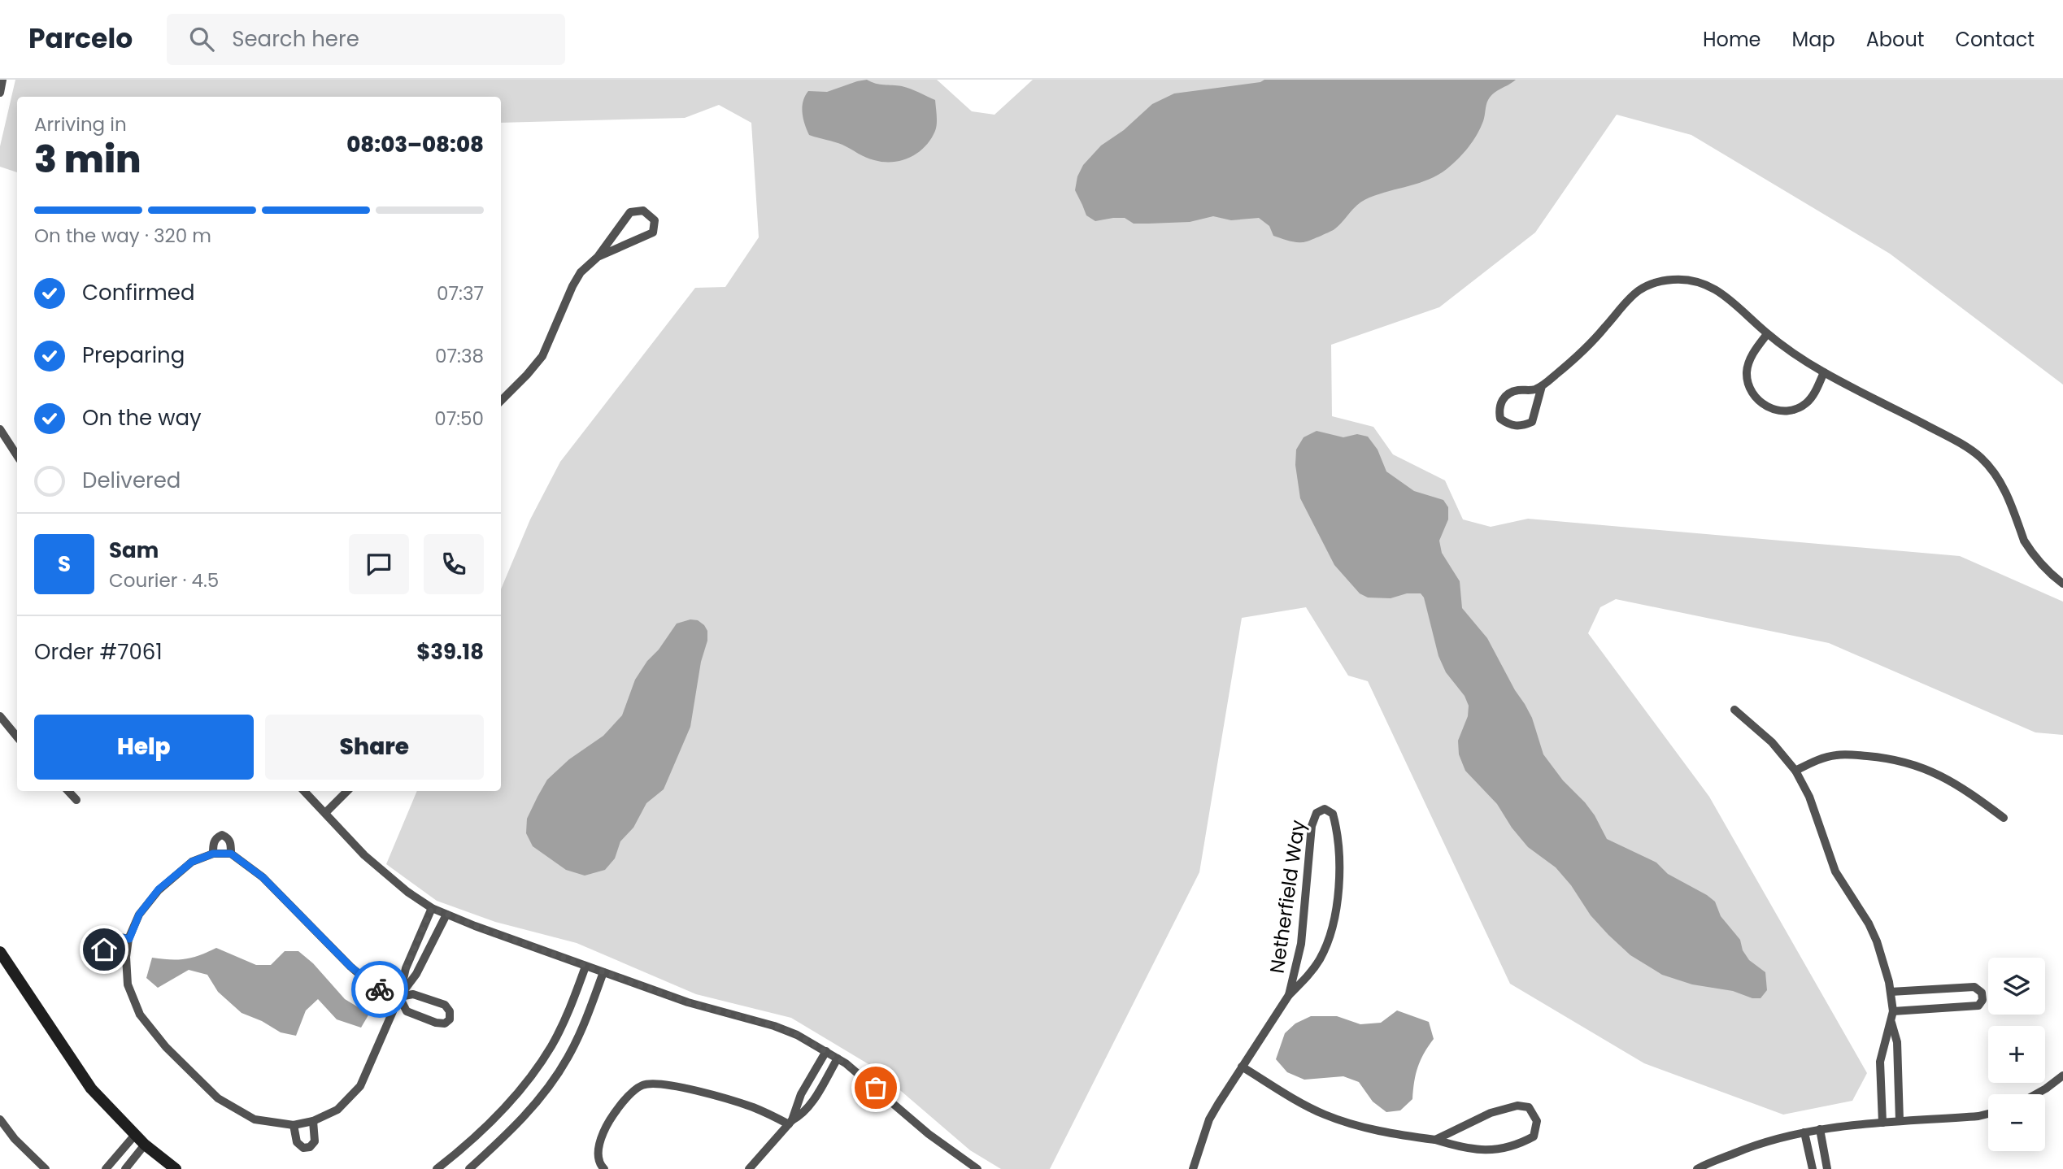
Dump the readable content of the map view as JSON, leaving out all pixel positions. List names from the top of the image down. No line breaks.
{"streets":{"street":["Netherfield Way"]},"page":{"header":"Parcelo","search":"Search here","nav":["Home","Map","About","Contact"],"heading":["3 min","Arriving in","08:03–08:08"],"panel":["Sam","Courier · 4.5","Order #7061","$39.18"],"bar":"On the way · 320 m","list":[["Confirmed","07:37"],["Preparing","07:38"],["On the way","07:50"],"Delivered"],"round":"S","buttons":["Help","Share"],"map_buttons":["+","−"]}}
